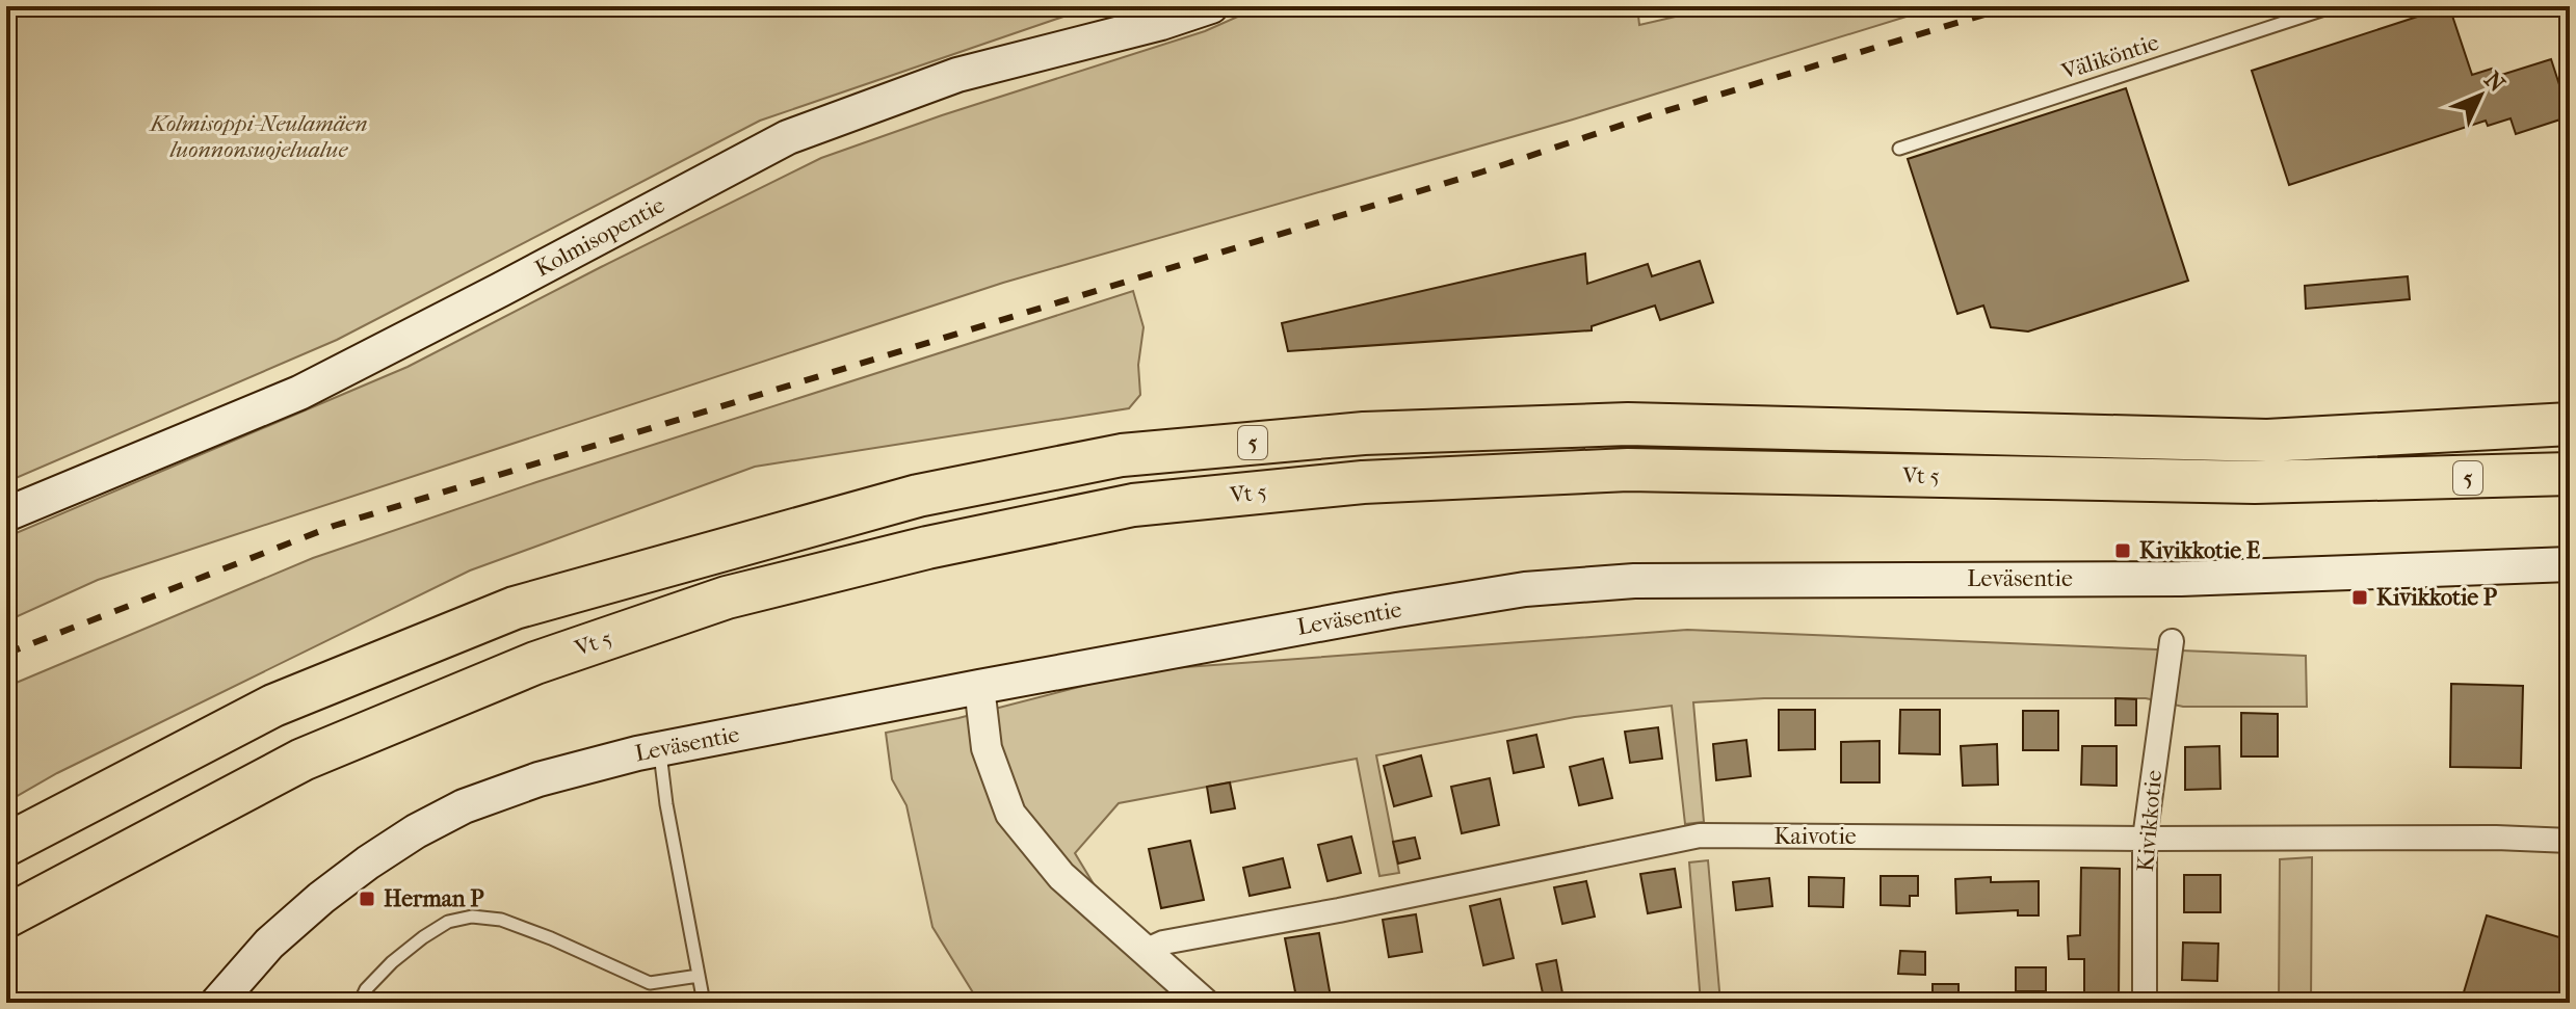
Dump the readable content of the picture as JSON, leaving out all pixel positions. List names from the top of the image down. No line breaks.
{"streets":{"highway":["5","Vt 5"],"main road":["Kolmisopentie","Leväsentie"],"street":["Kivikkotie","Kaivotie"],"lane":["Väliköntie"]},"crossings":[["Kivikkotie","Kaivotie"]],"parks":["Kolmisoppi-Neulamäen luonnonsuojelualue"],"places":{"transit":["Kivikkotie E","Kivikkotie P","Herman P"]},"north":"top right"}
